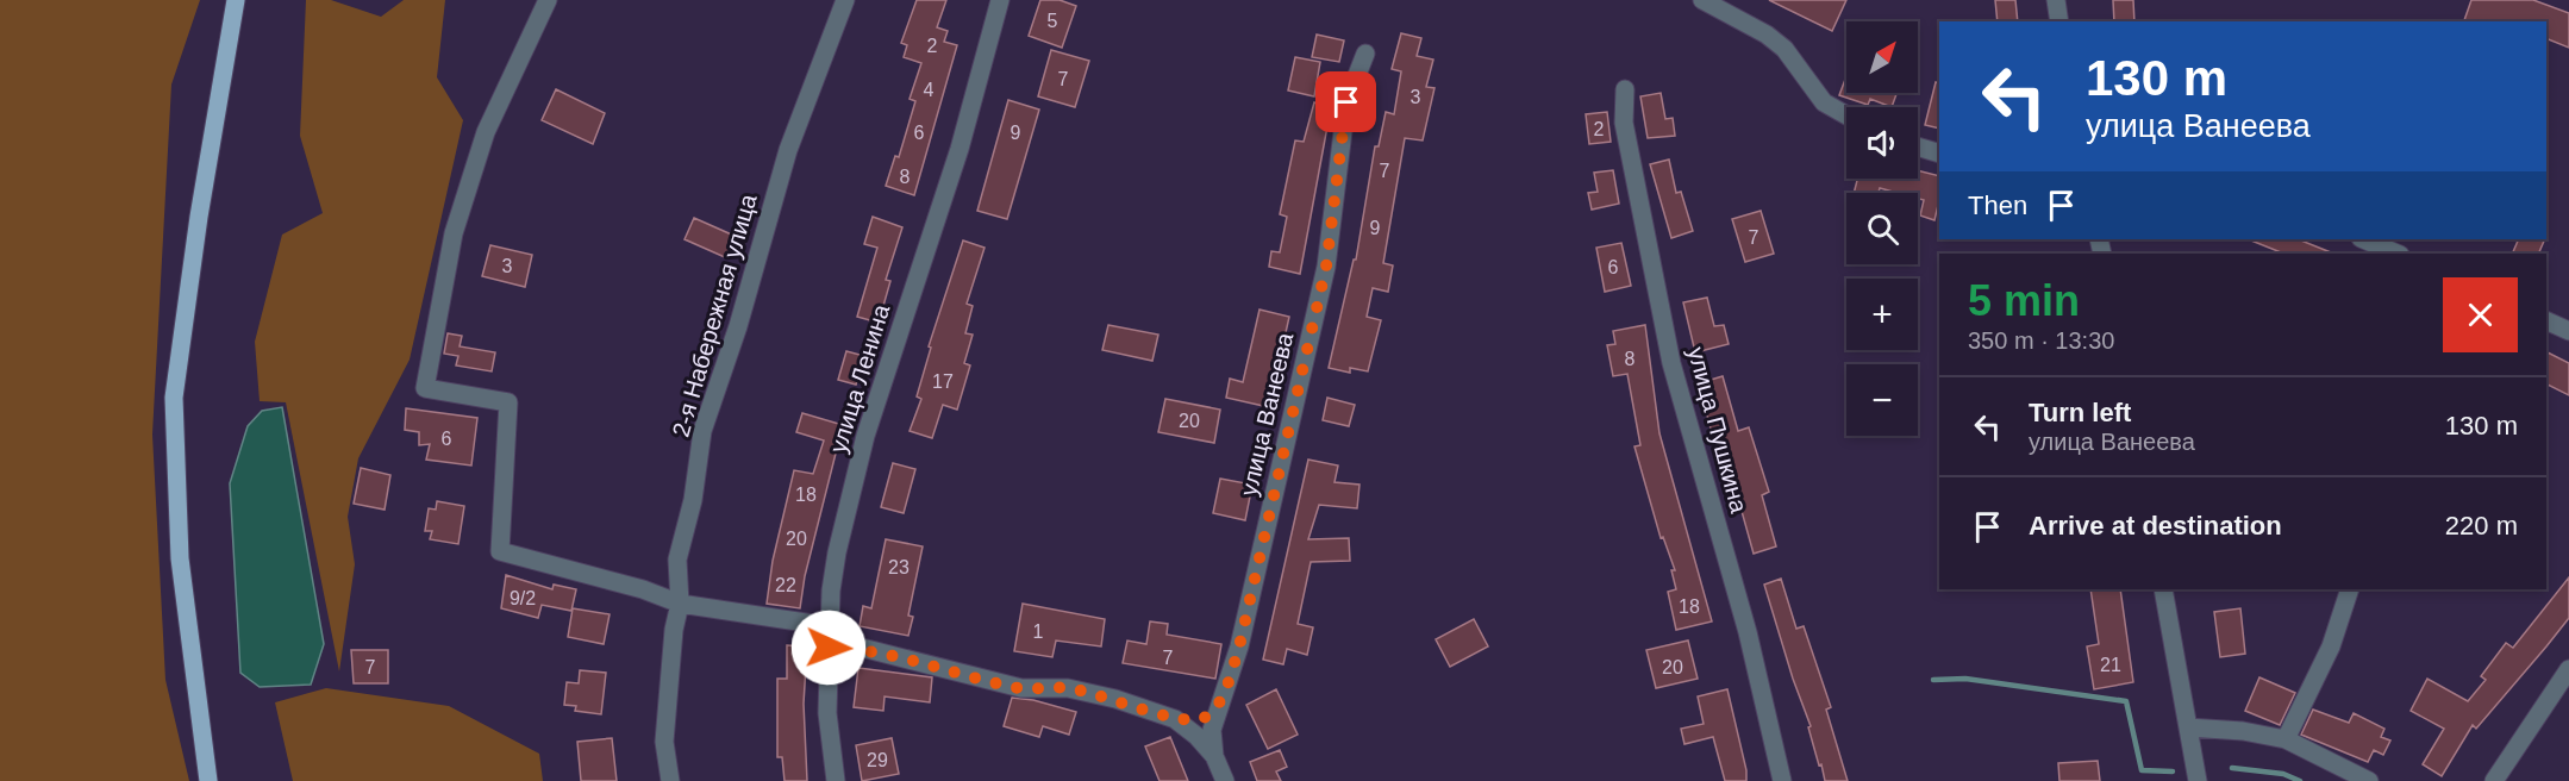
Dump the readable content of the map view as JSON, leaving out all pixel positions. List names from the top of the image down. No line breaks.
{"streets":{"street":["2-я Набережная улица","улица Ленина","улица Ванеева","улица Пушкина"]},"house_numbers":["5","2","7","4","3","2","6","9","7","8","9","7","3","6","8","17","20","6","18","20","23","22","9/2","18","1","7","21","7","20","29"],"north":"top right","page":{"map_buttons":["+","−"],"turn":["130 m","улица Ванеева"],"then":"Then","heading":["5 min","350 m · 13:30"],"list":[{"name":"Turn left","note":"улица Ванеева","value":"130 m"},{"name":"Arrive at destination","value":"220 m"}]}}
